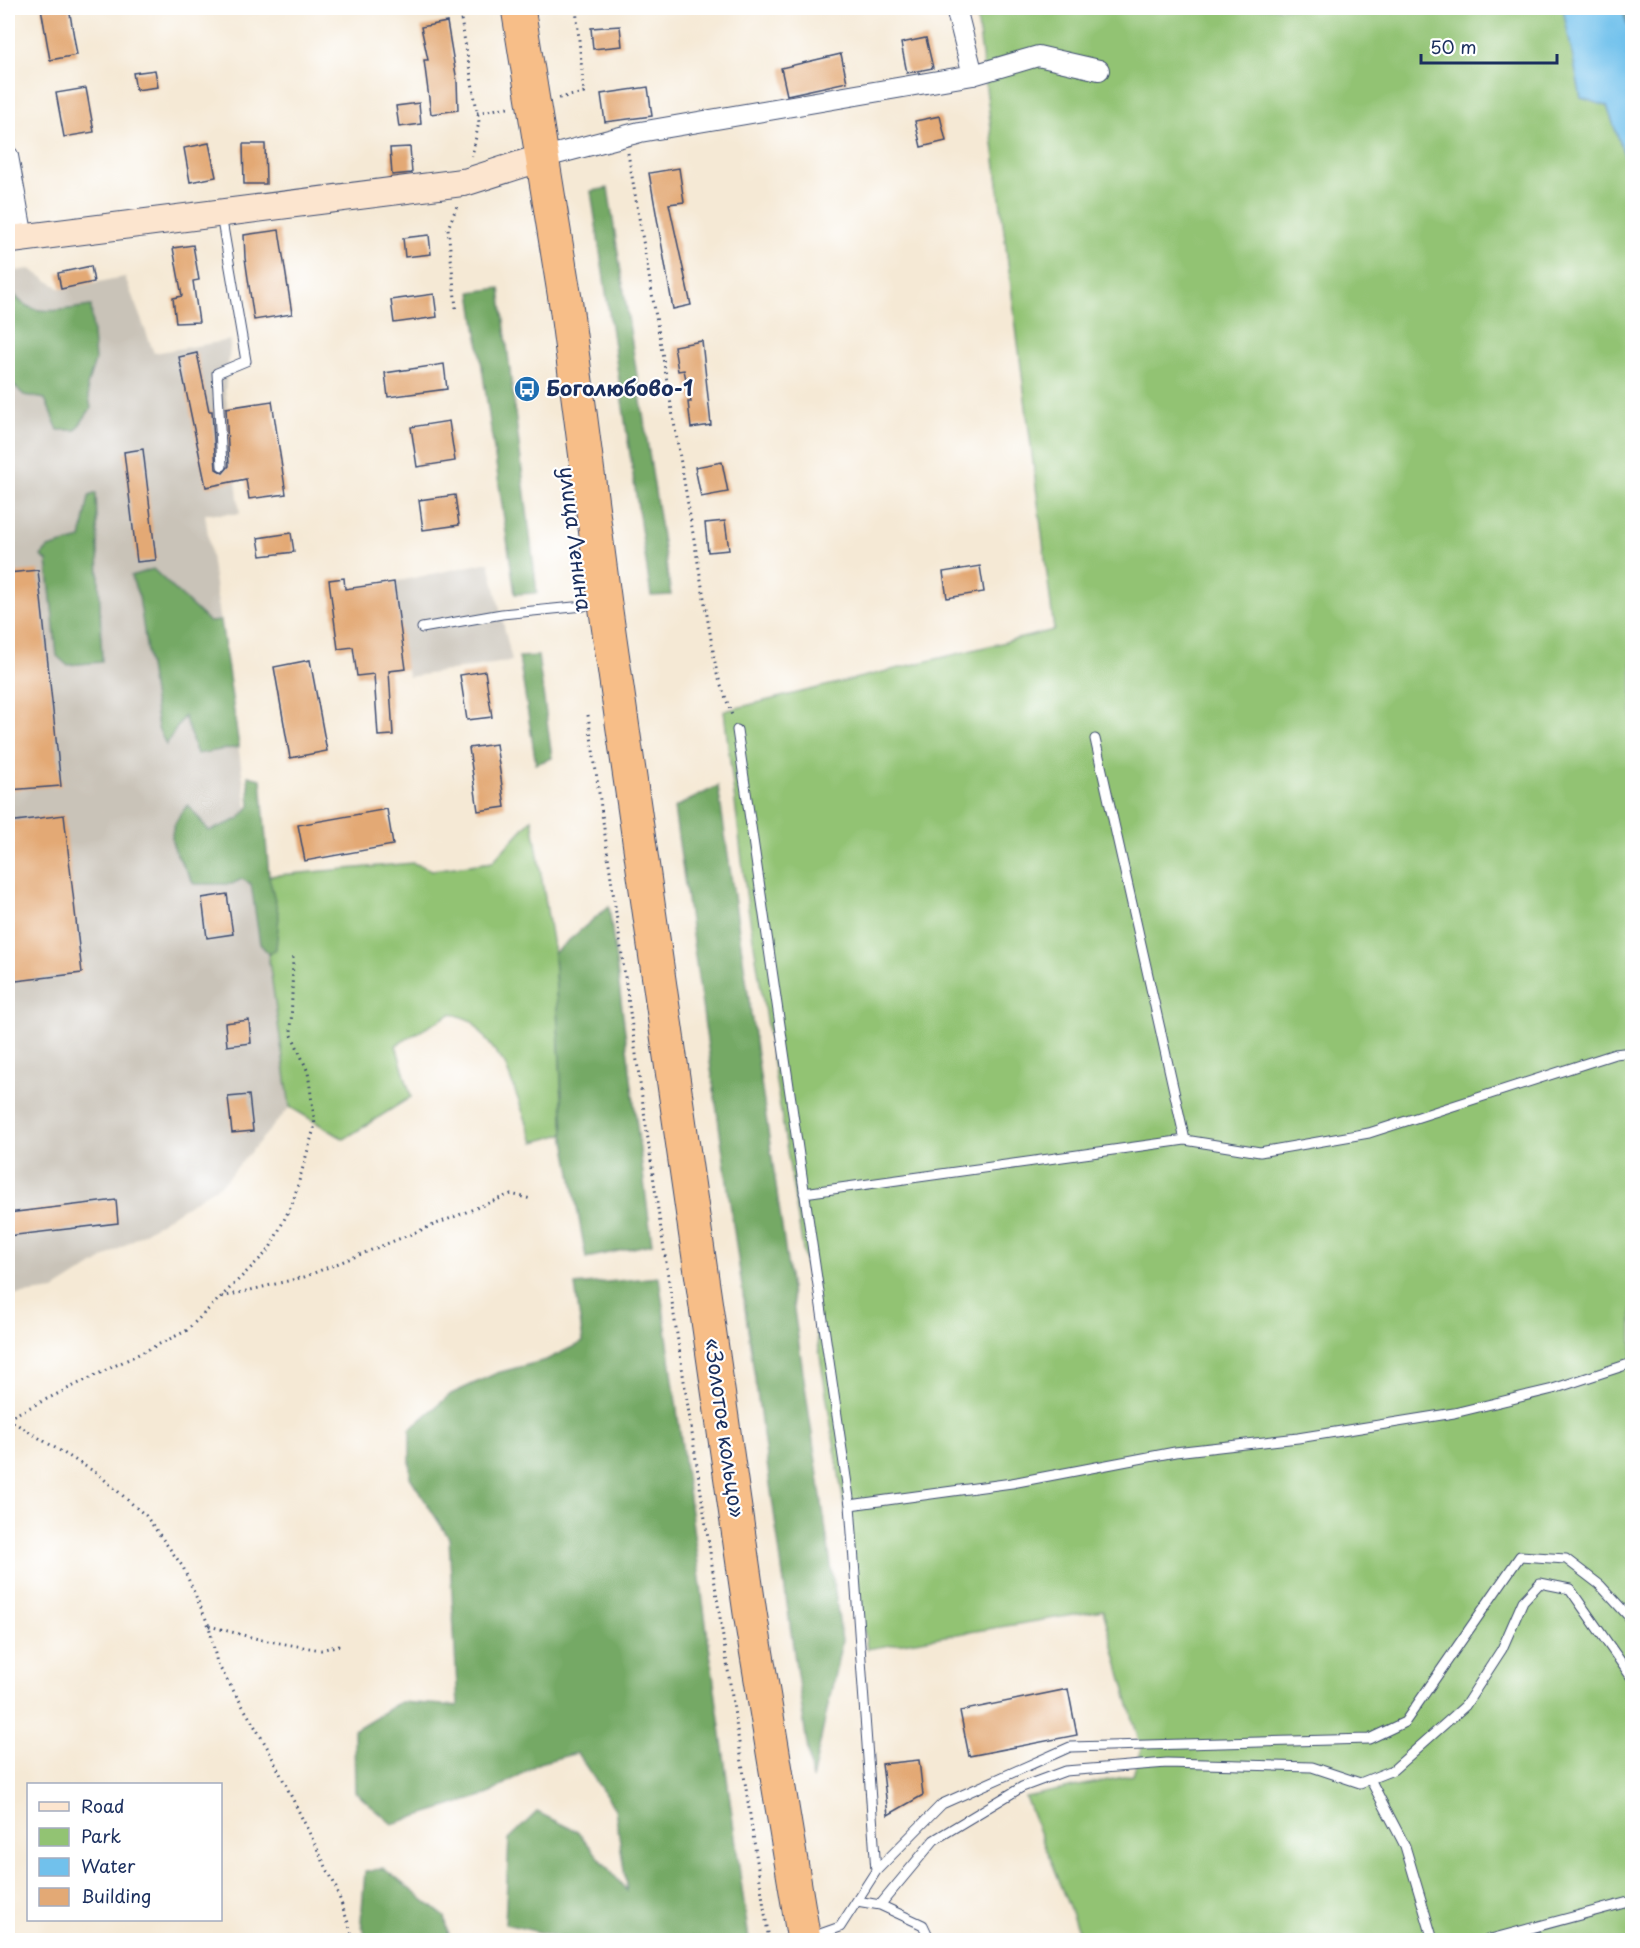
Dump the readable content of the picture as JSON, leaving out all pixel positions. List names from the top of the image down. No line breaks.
{"streets":{"highway":["улица Ленина","«Золотое кольцо»"]},"crossings":[["улица Ленина","«Золотое кольцо»"]],"places":{"bus stop":["Боголюбово-1"]},"legend":["Road","Park","Water","Building"],"scale_bar":"50 m"}
